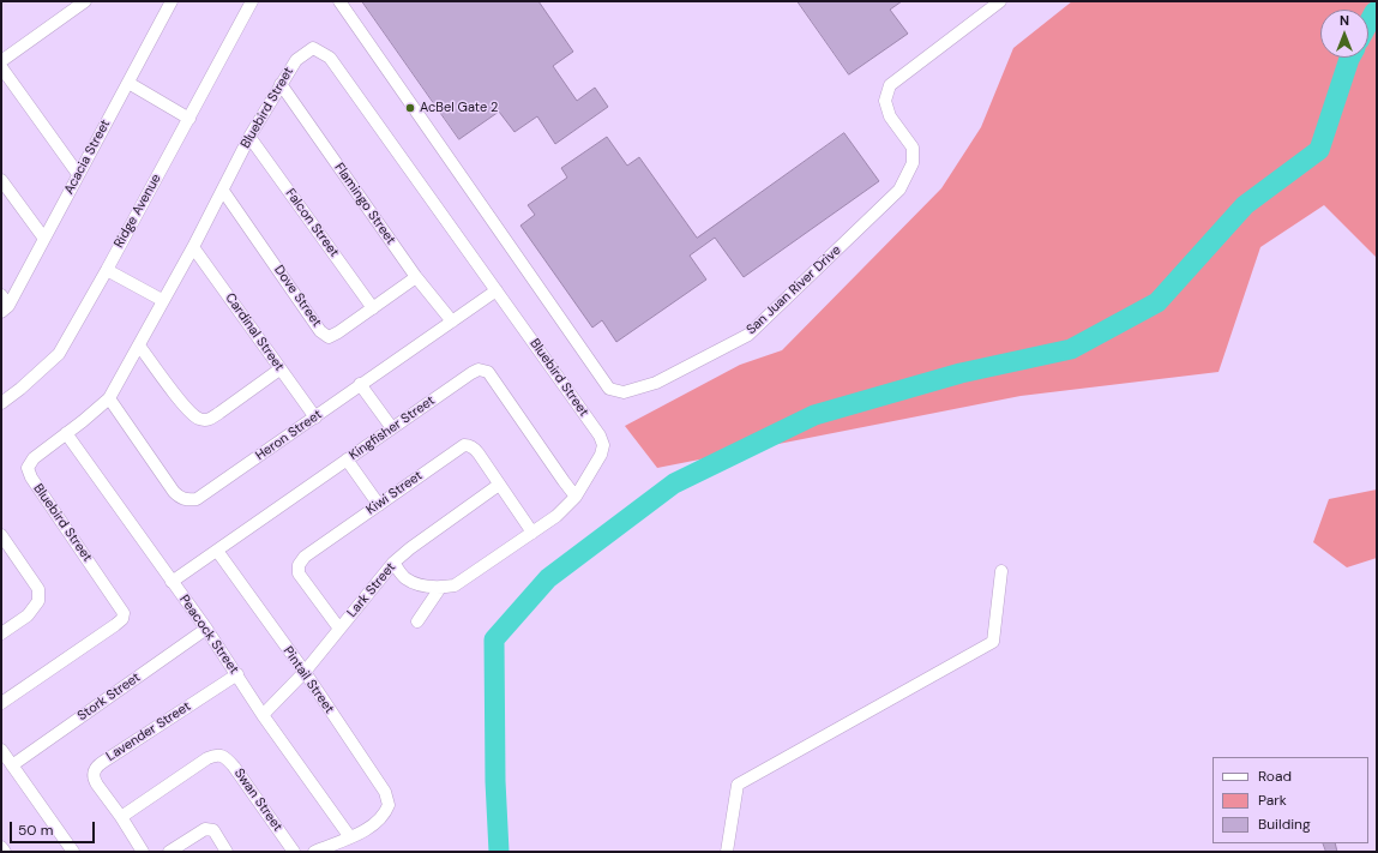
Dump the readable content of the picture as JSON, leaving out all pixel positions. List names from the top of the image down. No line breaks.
{"streets":{"street":["Bluebird Street","Acacia Street","Flamingo Street","Ridge Avenue","Falcon Street","San Juan River Drive","Dove Street","Cardinal Street","Kingfisher Street","Heron Street","Kiwi Street","Lark Street","Peacock Street","Pintail Street","Stork Street","Lavender Street","Swan Street"]},"crossings":[["Bluebird Street","Flamingo Street"],["Bluebird Street","Falcon Street"],["Bluebird Street","Dove Street"],["Bluebird Street","Cardinal Street"],["Bluebird Street","Kingfisher Street"],["Bluebird Street","Heron Street"],["Bluebird Street","Kiwi Street"],["Bluebird Street","Peacock Street"],["Flamingo Street","Dove Street"],["Flamingo Street","Heron Street"],["Falcon Street","Dove Street"],["Cardinal Street","Heron Street"],["Kingfisher Street","Peacock Street"],["Kingfisher Street","Pintail Street"],["Kiwi Street","Lark Street"],["Lark Street","Peacock Street"],["Lark Street","Pintail Street"],["Peacock Street","Pintail Street"],["Peacock Street","Stork Street"],["Peacock Street","Lavender Street"],["Lavender Street","Swan Street"]],"places":["AcBel Gate 2"],"legend":["Road","Park","Building"],"scale_bar":"50 m","north":"top"}
